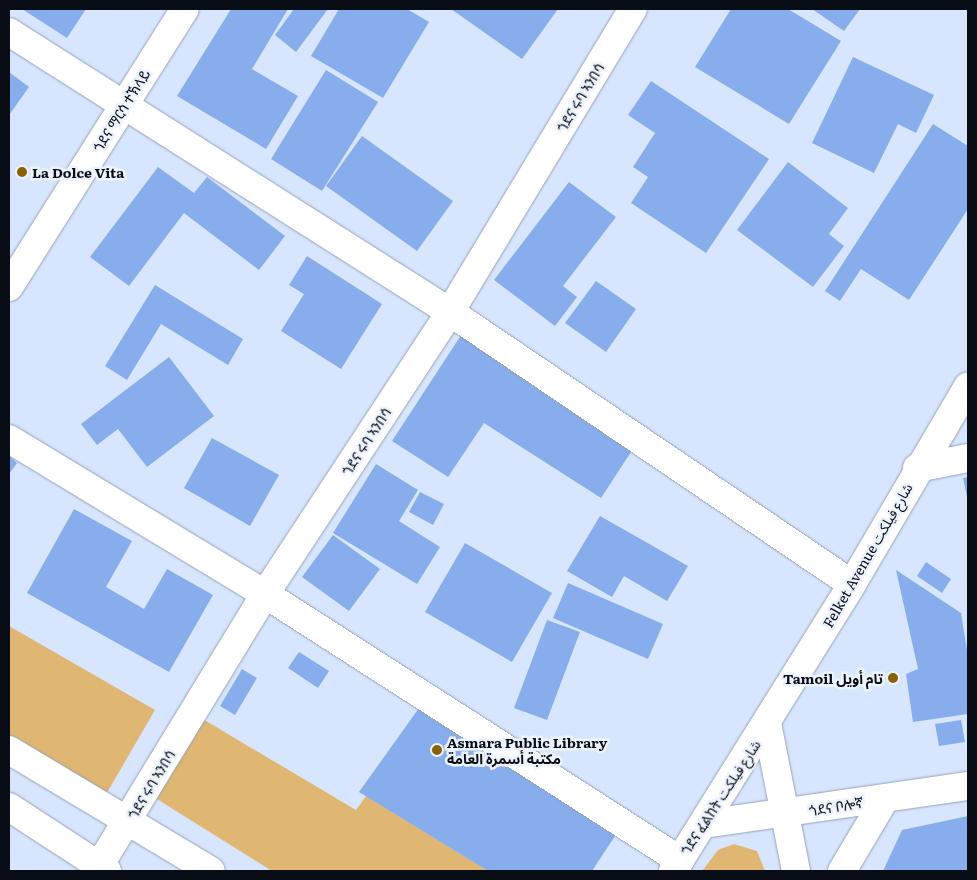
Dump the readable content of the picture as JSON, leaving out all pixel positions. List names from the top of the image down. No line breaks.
{"streets":{"street":["ጎደና ሩባ ኣንበሳ","ጎደና ማርሳ ተኽላይ","Felket Avenue شارع فيلكت","ጎደና ፈልከት شارع فيلكت","ጎደና ቦሎኛ"]},"crossings":[["Felket Avenue شارع فيلكت","ጎደና ፈልከት شارع فيلكت"],["ጎደና ፈልከት شارع فيلكت","ጎደና ቦሎኛ"]],"places":["La Dolce Vita","Tamoil تام أويل","Asmara Public Library مكتبة أسمرة العامة"]}
